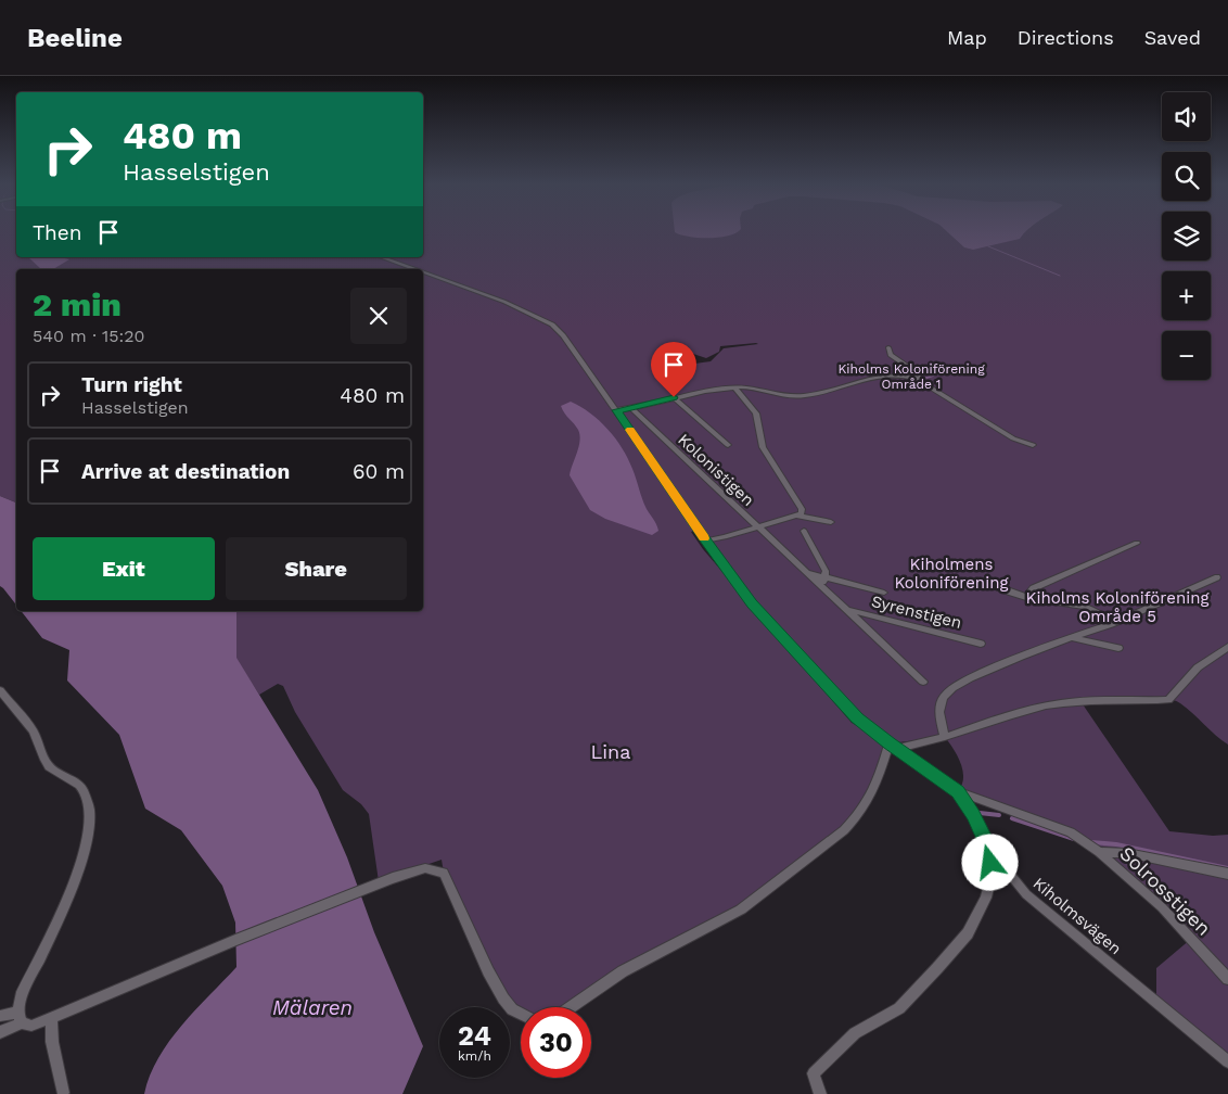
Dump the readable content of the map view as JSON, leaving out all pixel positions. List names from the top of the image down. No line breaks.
{"streets":{"street":["Kolonistigen","Syrenstigen","Solrosstigen","Kiholmsvägen"]},"crossings":[["Kolonistigen","Syrenstigen"],["Solrosstigen","Kiholmsvägen"]],"water":["Mälaren"],"parks":["Kiholms Koloniförening Område 1","Kiholmens Koloniförening","Kiholms Koloniförening Område 5","Lina"],"page":{"header":"Beeline","nav":["Map","Directions","Saved"],"map_buttons":["+","−"],"turn":["480 m","Hasselstigen"],"then":"Then","heading":["2 min","540 m · 15:20"],"list":[{"name":"Turn right","note":"Hasselstigen","value":"480 m"},{"name":"Arrive at destination","value":"60 m"}],"buttons":["Exit","Share"],"speed":"24 km/h","limit":"30"}}
